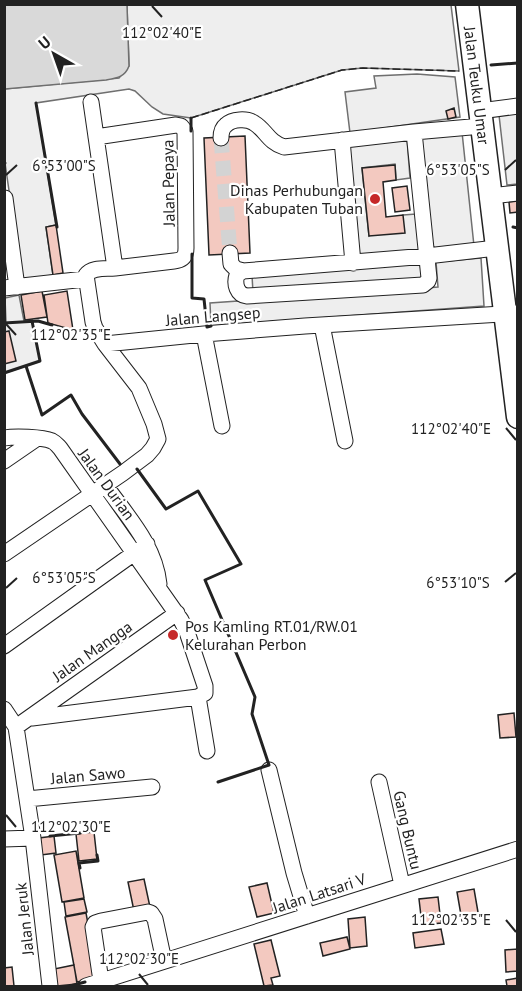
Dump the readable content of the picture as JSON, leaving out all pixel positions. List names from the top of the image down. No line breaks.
{"streets":{"highway":["Jalan Teuku Umar"],"street":["Jalan Pepaya","Jalan Langsep","Jalan Durian","Jalan Mangga","Jalan Sawo","Gang Buntu","Jalan Latsari V","Jalan Jeruk"]},"crossings":[["Jalan Teuku Umar","Jalan Langsep"],["Jalan Durian","Jalan Mangga"],["Jalan Mangga","Jalan Jeruk"],["Jalan Sawo","Jalan Jeruk"],["Gang Buntu","Jalan Latsari V"]],"places":["Dinas Perhubungan Kabupaten Tuban","Pos Kamling RT.01/RW.01 Kelurahan Perbon"],"north":"top left","coordinates":["112°02'40\"E","6°53'00\"S","6°53'05\"S","112°02'35\"E","6°53'10\"S","112°02'30\"E"]}
